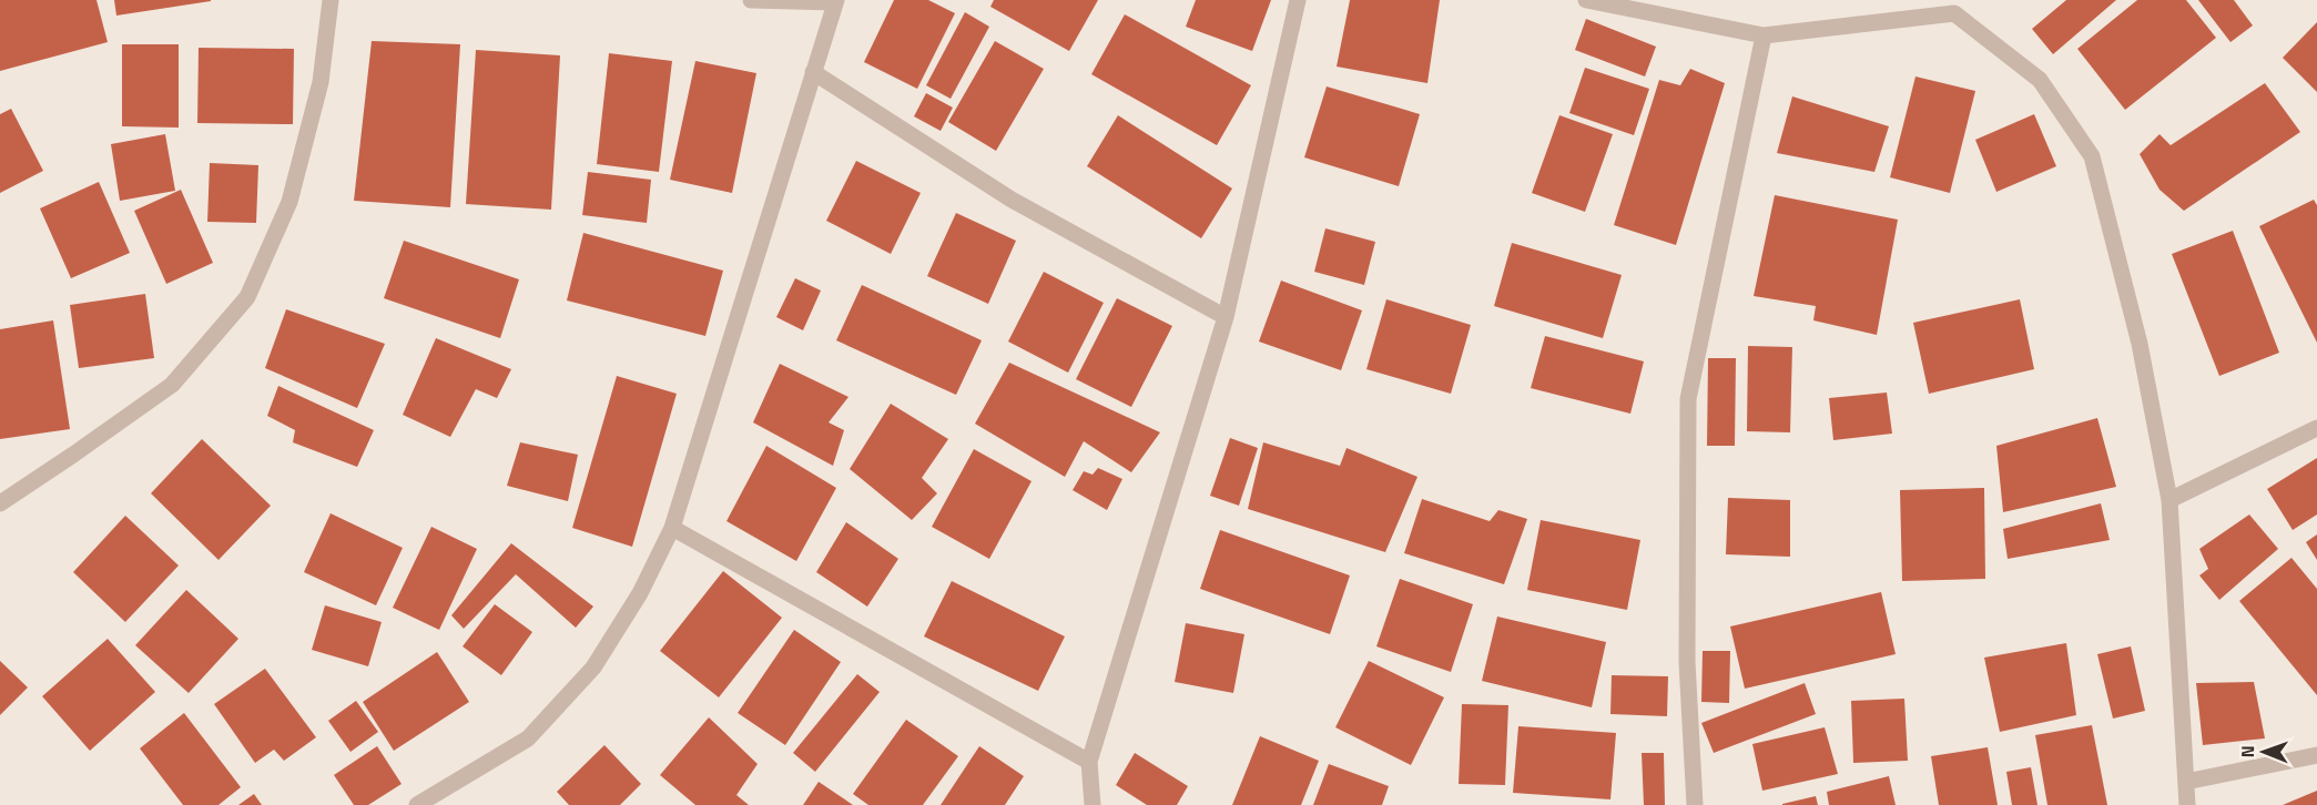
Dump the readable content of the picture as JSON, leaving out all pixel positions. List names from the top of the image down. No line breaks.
{"north":"left"}
